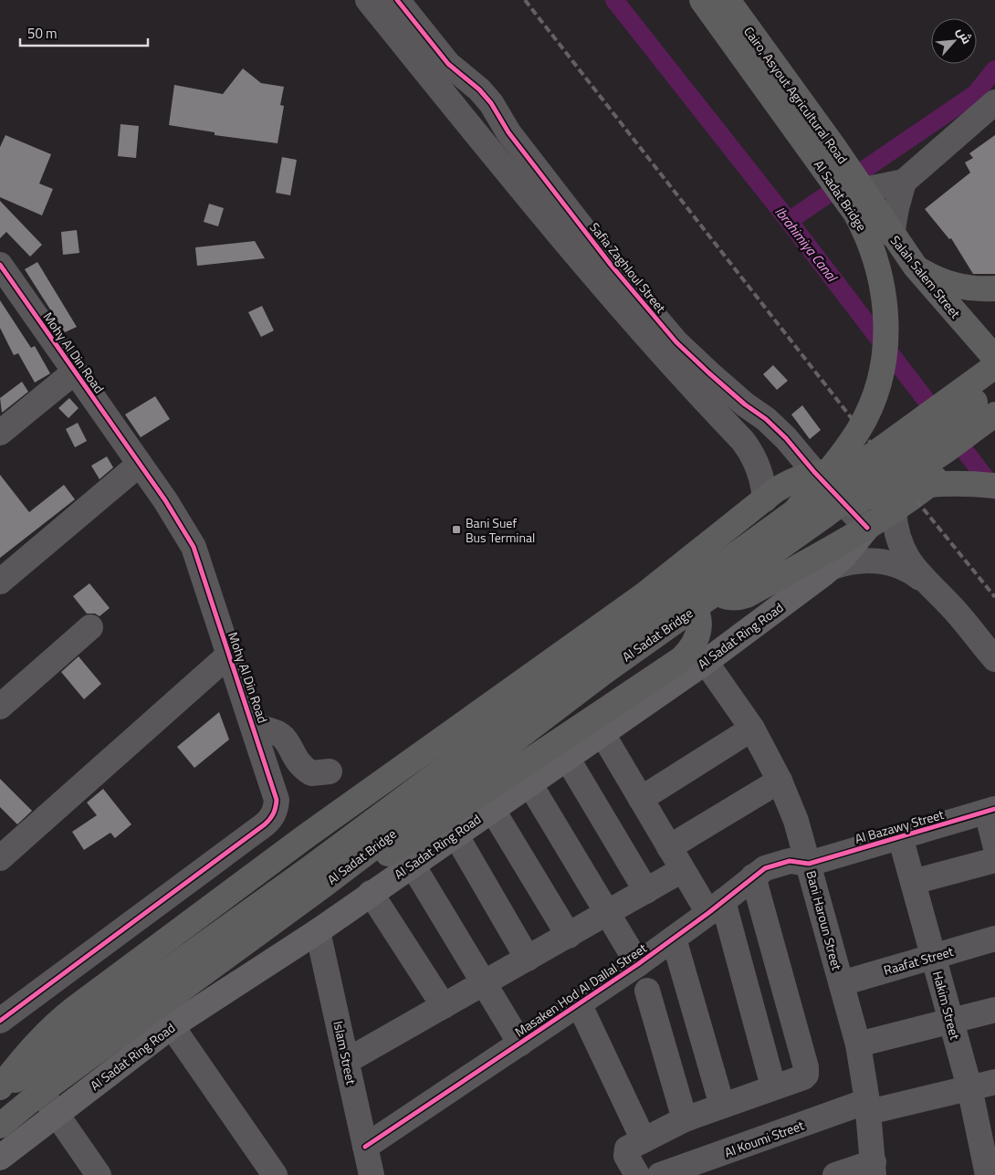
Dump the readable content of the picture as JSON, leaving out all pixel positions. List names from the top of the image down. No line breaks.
{"streets":{"highway":["Cairo, Asyout Agricultural Road","Al Sadat Bridge","Salah Salem Street","Al Sadat Ring Road"],"street":["Safia Zaghloul Street","Mohy Al Din Road","Al Bazawy Street","Bani Haroun Street","Raafat Street","Masaken Hod Al Dallal Street","Hakim Street","Islam Street","Al Koumi Street"]},"crossings":[["Cairo, Asyout Agricultural Road","Salah Salem Street"],["Al Sadat Bridge","Al Sadat Ring Road"],["Safia Zaghloul Street","Al Sadat Ring Road"],["Al Sadat Ring Road","Bani Haroun Street"],["Al Sadat Ring Road","Islam Street"],["Al Bazawy Street","Bani Haroun Street"],["Al Bazawy Street","Masaken Hod Al Dallal Street"],["Al Bazawy Street","Hakim Street"],["Bani Haroun Street","Raafat Street"],["Bani Haroun Street","Masaken Hod Al Dallal Street"],["Bani Haroun Street","Al Koumi Street"],["Raafat Street","Hakim Street"],["Masaken Hod Al Dallal Street","Islam Street"],["Hakim Street","Al Koumi Street"]],"water":["Ibrahimiya Canal"],"places":{"transit":["Bani Suef Bus Terminal"]},"scale_bar":"50 m","north":"top right"}
